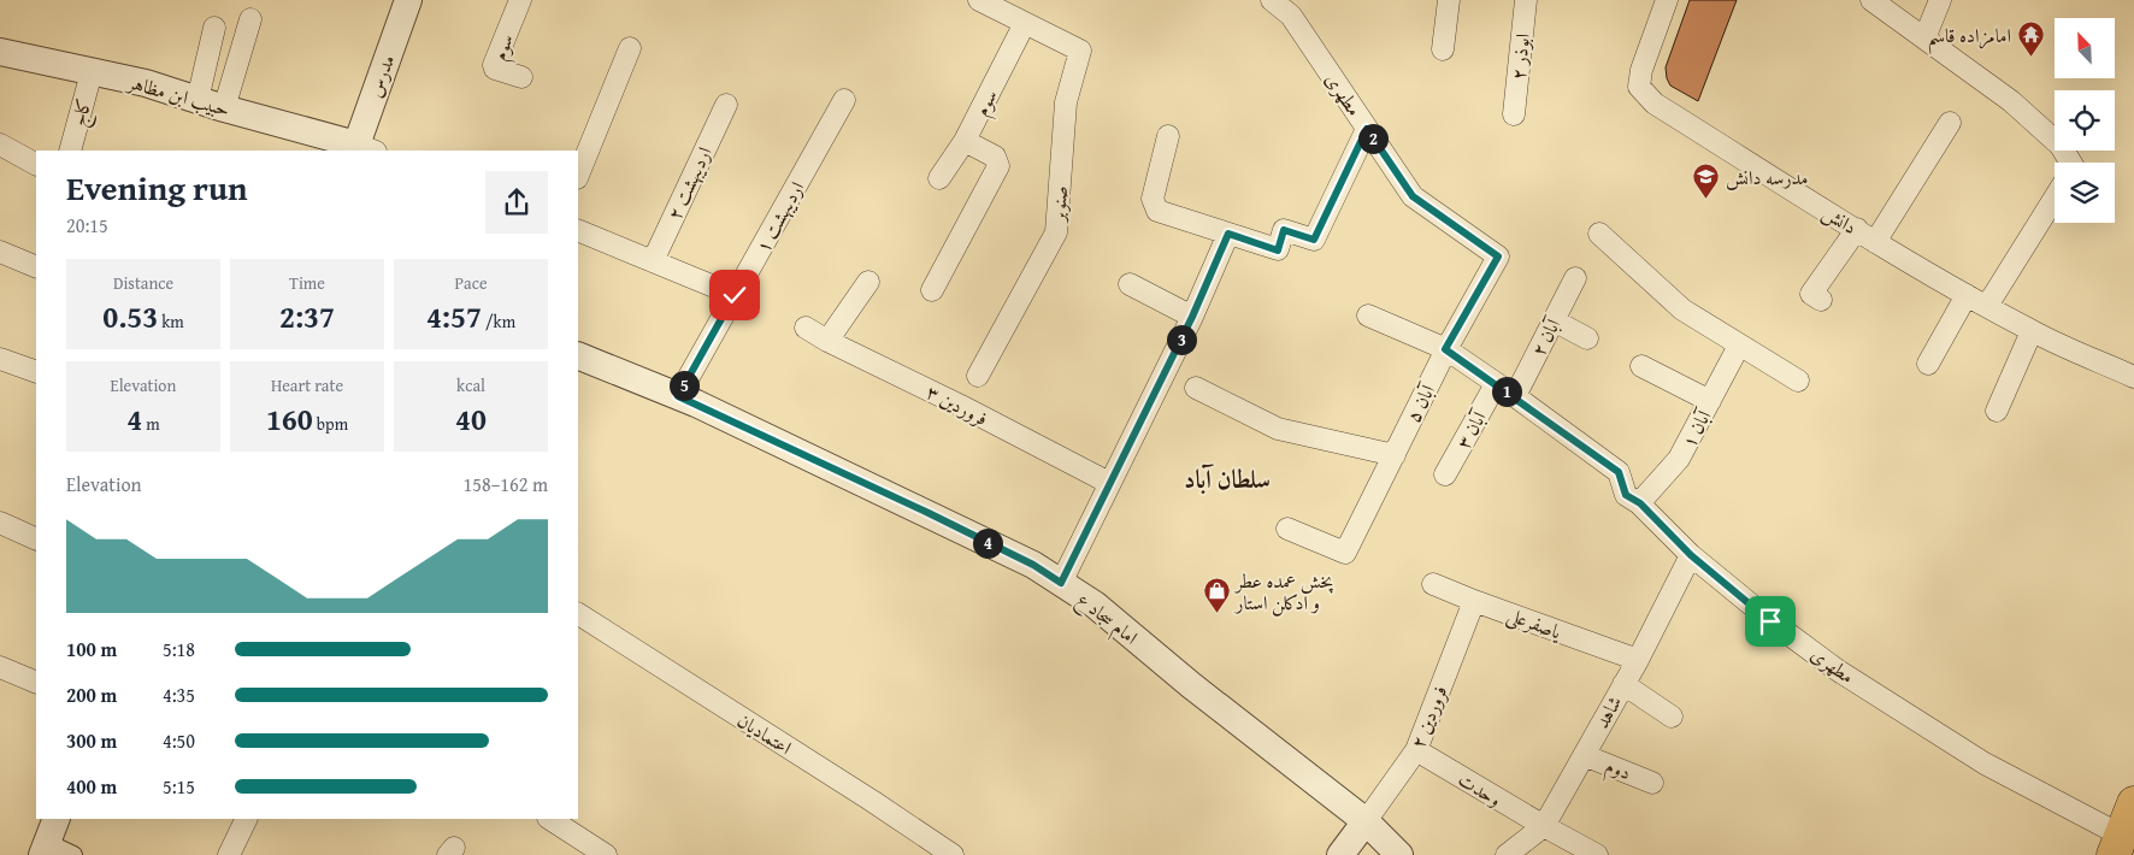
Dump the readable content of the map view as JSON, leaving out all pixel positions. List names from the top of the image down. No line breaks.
{"streets":{"street":["سوم","ابوذر ۲","مدرس","مطهری","حبیب ابن مظاهر","کاج","اردیبهشت ۲","صنوبر","اردیبهشت ۱","دانش","آبان ۲","آبان ۵","فروردین ۳","آبان ۱","آبان ۳","امام سجاد ع","یاصفرعلی","شاهد","فروردین ۲","اعتمادیان","دوم","وحدت"]},"crossings":[["سوم","صنوبر"],["مدرس","حبیب ابن مظاهر"],["مطهری","آبان ۲"],["مطهری","آبان ۵"],["مطهری","آبان ۱"],["مطهری","آبان ۳"],["مطهری","شاهد"],["حبیب ابن مظاهر","کاج"],["اردیبهشت ۱","امام سجاد ع"],["امام سجاد ع","فروردین ۲"],["یاصفرعلی","شاهد"],["یاصفرعلی","فروردین ۲"],["شاهد","دوم"],["شاهد","وحدت"],["فروردین ۲","وحدت"]],"districts":["سلطان آباد"],"places":{"temple":["امامزاده قاسم"],"school or university":["مدرسه دانش"],"shop":["پخش عمده عطر و ادکلن استار"]},"north":"top left","page":{"pins":["2","3","5","1","4"],"heading":["Evening run","20:15"],"stats":[["Distance","0.53 km"],["Time","2:37"],["Pace","4:57 /km"],["Elevation","4 m"],["Heart rate","160 bpm"],["kcal","40"]],"chart":["Elevation","158–162 m"],"list":[{"name":"100 m","note":"5:18"},{"name":"200 m","note":"4:35"},{"name":"300 m","note":"4:50"},{"name":"400 m","note":"5:15"}]}}
